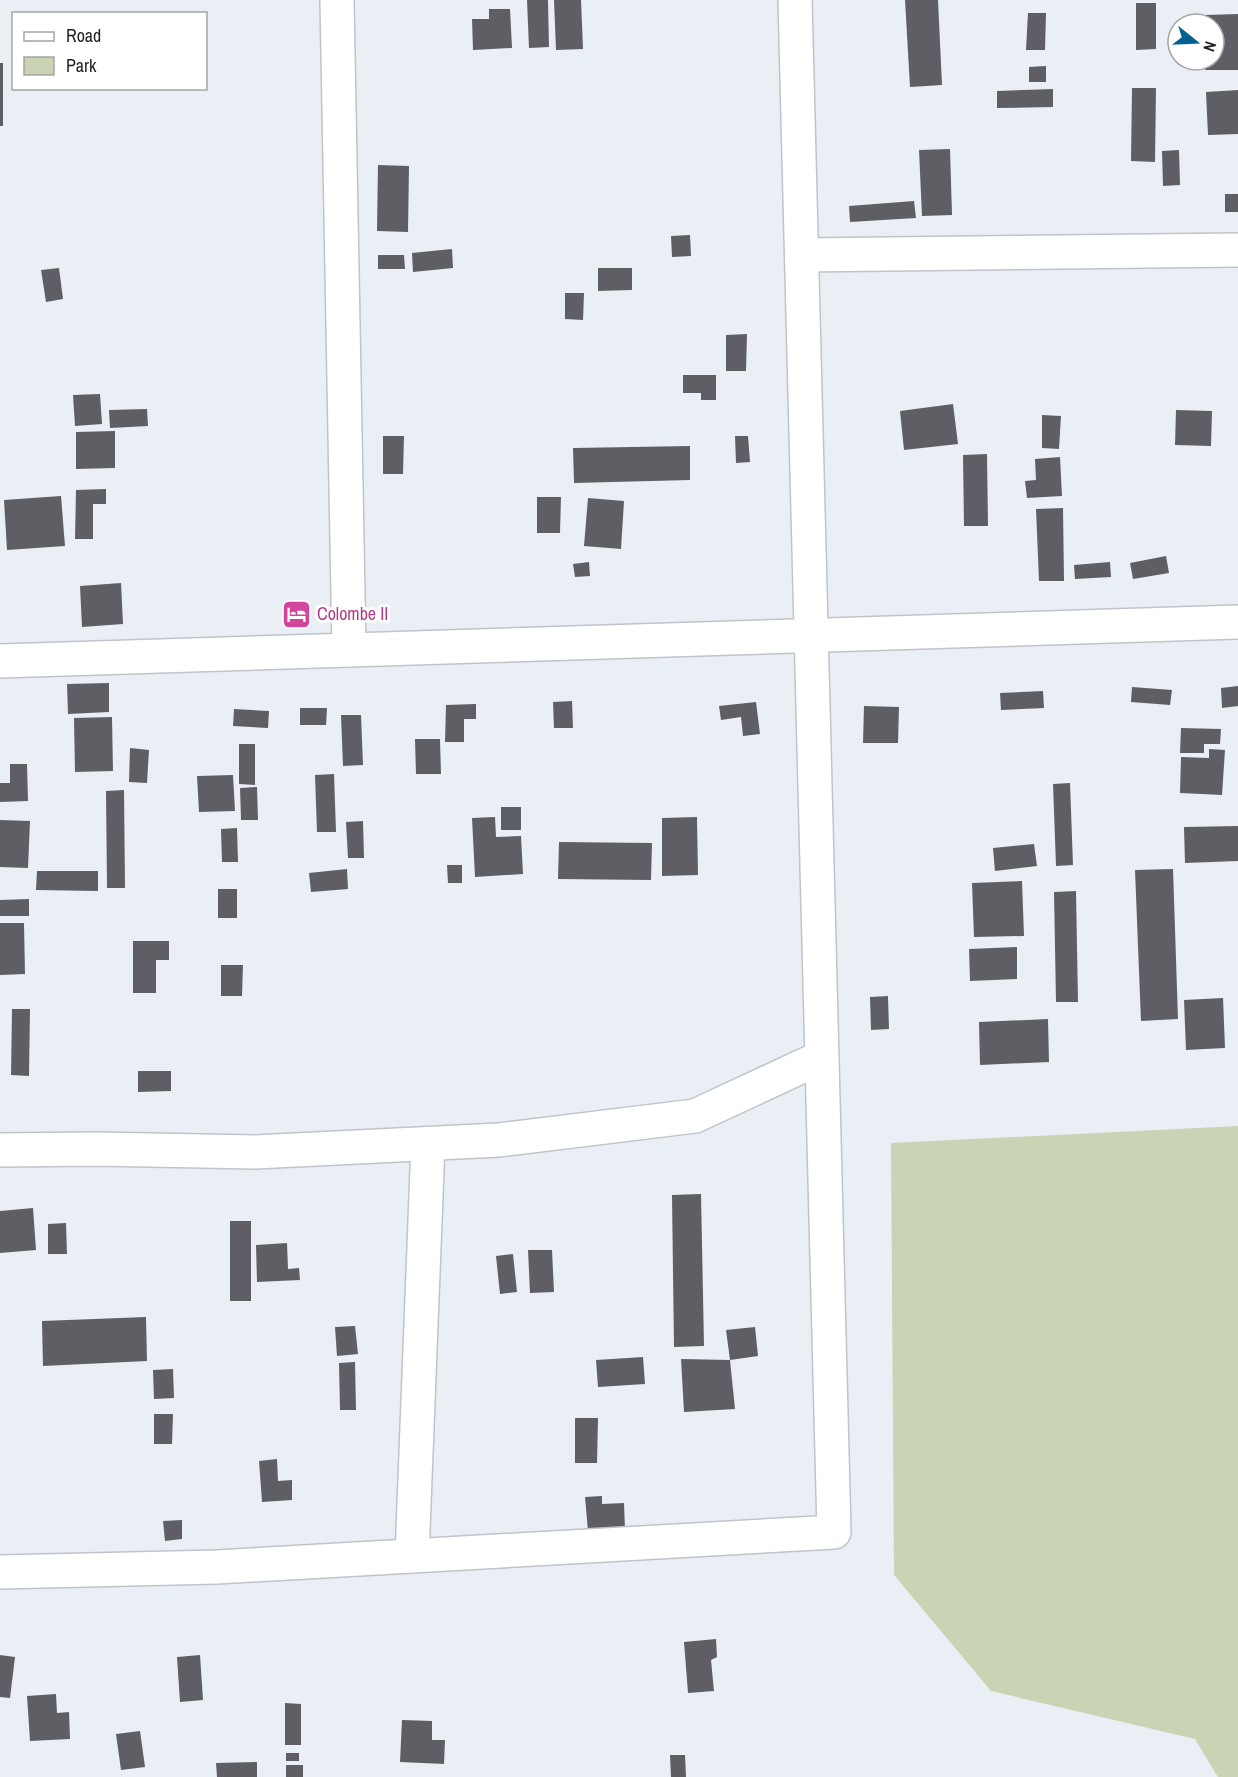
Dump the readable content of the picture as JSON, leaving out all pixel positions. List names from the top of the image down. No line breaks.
{"places":{"hotel":["Colombe II"]},"legend":["Road","Park"],"north":"right"}
